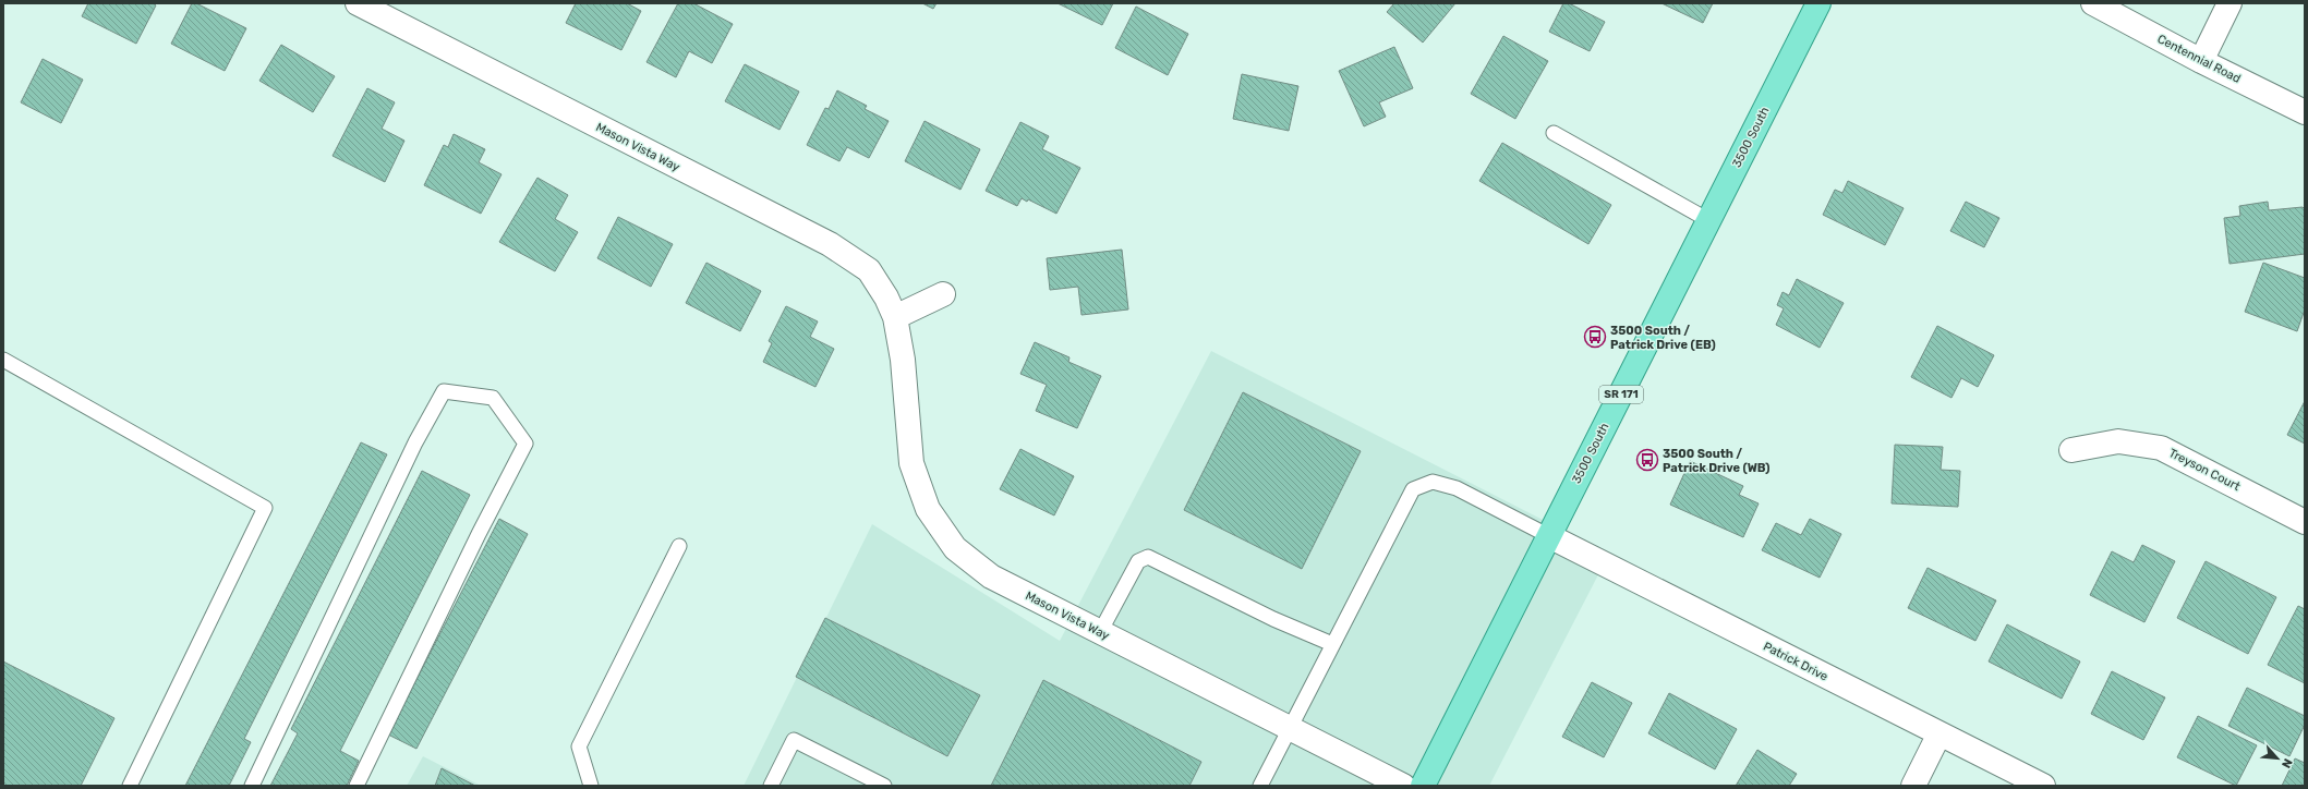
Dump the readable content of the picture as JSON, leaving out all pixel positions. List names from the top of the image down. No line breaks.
{"streets":{"main road":["3500 South","SR 171"],"street":["Centennial Road","Mason Vista Way","Treyson Court","Patrick Drive"]},"crossings":[["3500 South","Patrick Drive"]],"places":{"bus stop":["3500 South / Patrick Drive (EB)","3500 South / Patrick Drive (WB)"]},"north":"bottom right"}
